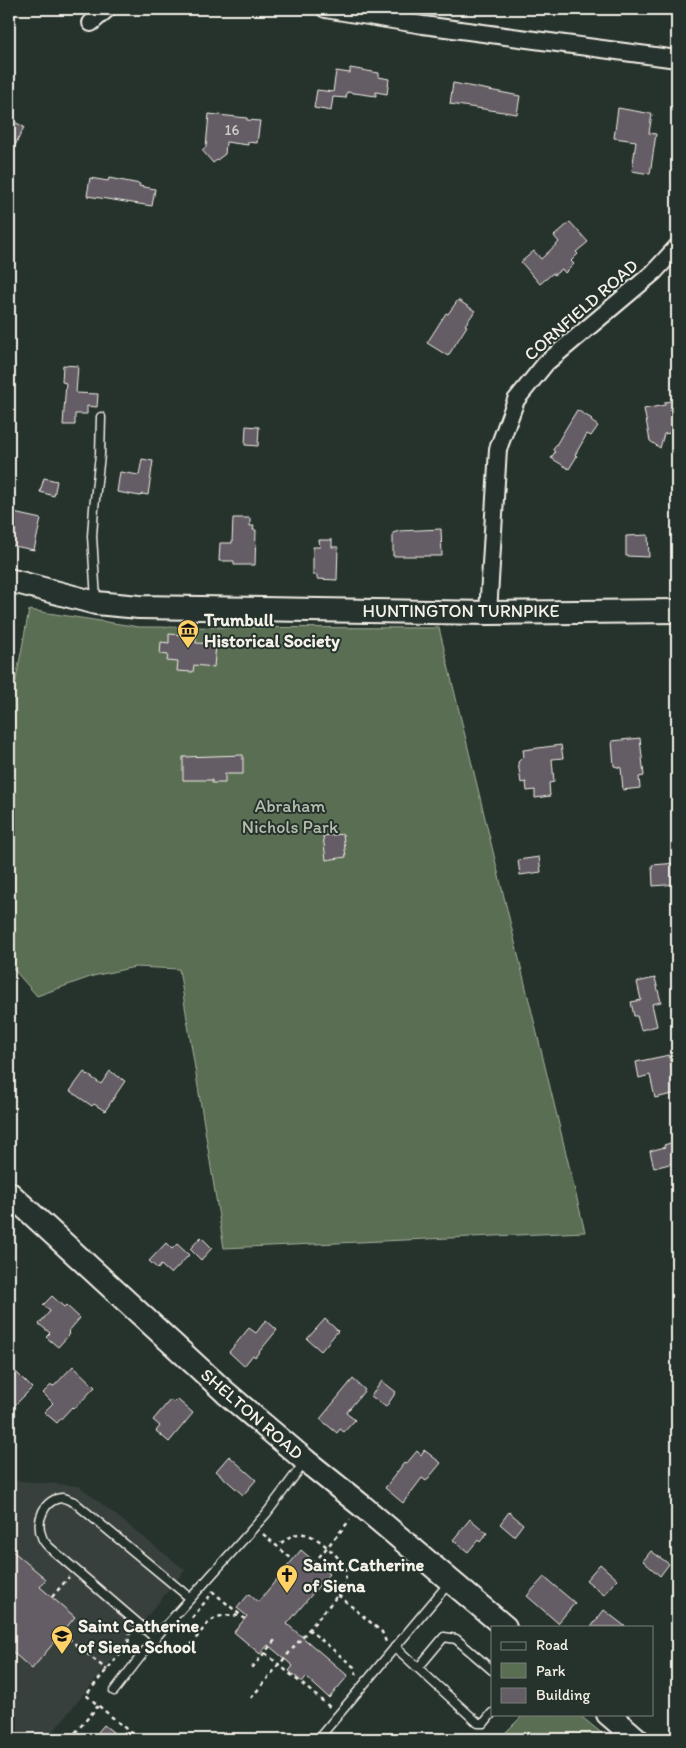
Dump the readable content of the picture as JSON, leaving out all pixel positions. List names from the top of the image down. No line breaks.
{"streets":{"main road":["HUNTINGTON TURNPIKE","SHELTON ROAD"],"street":["CORNFIELD ROAD"]},"crossings":[["CORNFIELD ROAD","HUNTINGTON TURNPIKE"]],"parks":["Abraham Nichols Park"],"places":{"museum":["Trumbull Historical Society"],"church":["Saint Catherine of Siena"],"school or university":["Saint Catherine of Siena School"]},"house_numbers":["16"],"legend":["Road","Park","Building"]}
